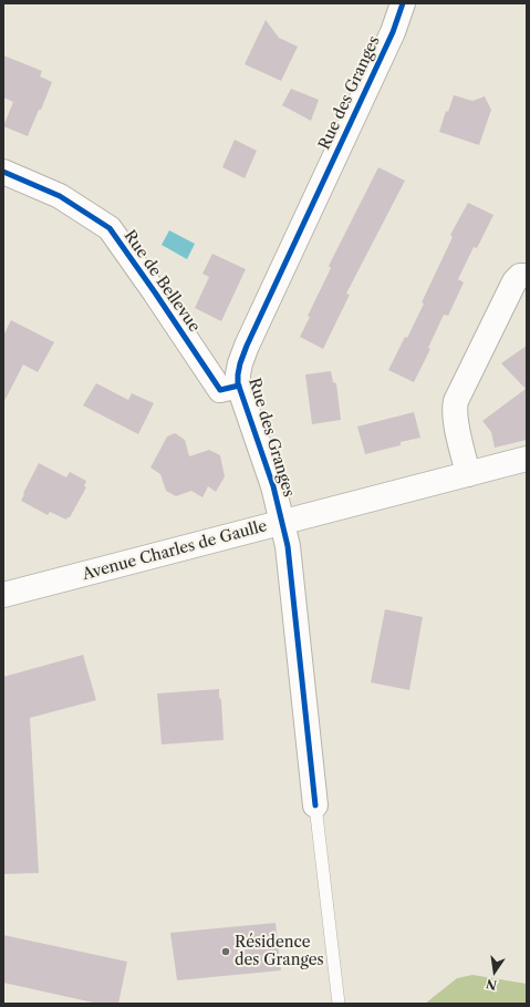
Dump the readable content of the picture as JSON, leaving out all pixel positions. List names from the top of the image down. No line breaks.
{"streets":{"street":["Rue des Granges","Rue de Bellevue","Avenue Charles de Gaulle"]},"crossings":[["Rue des Granges","Rue de Bellevue"],["Rue des Granges","Avenue Charles de Gaulle"]],"places":["Résidence des Granges"],"north":"bottom"}
